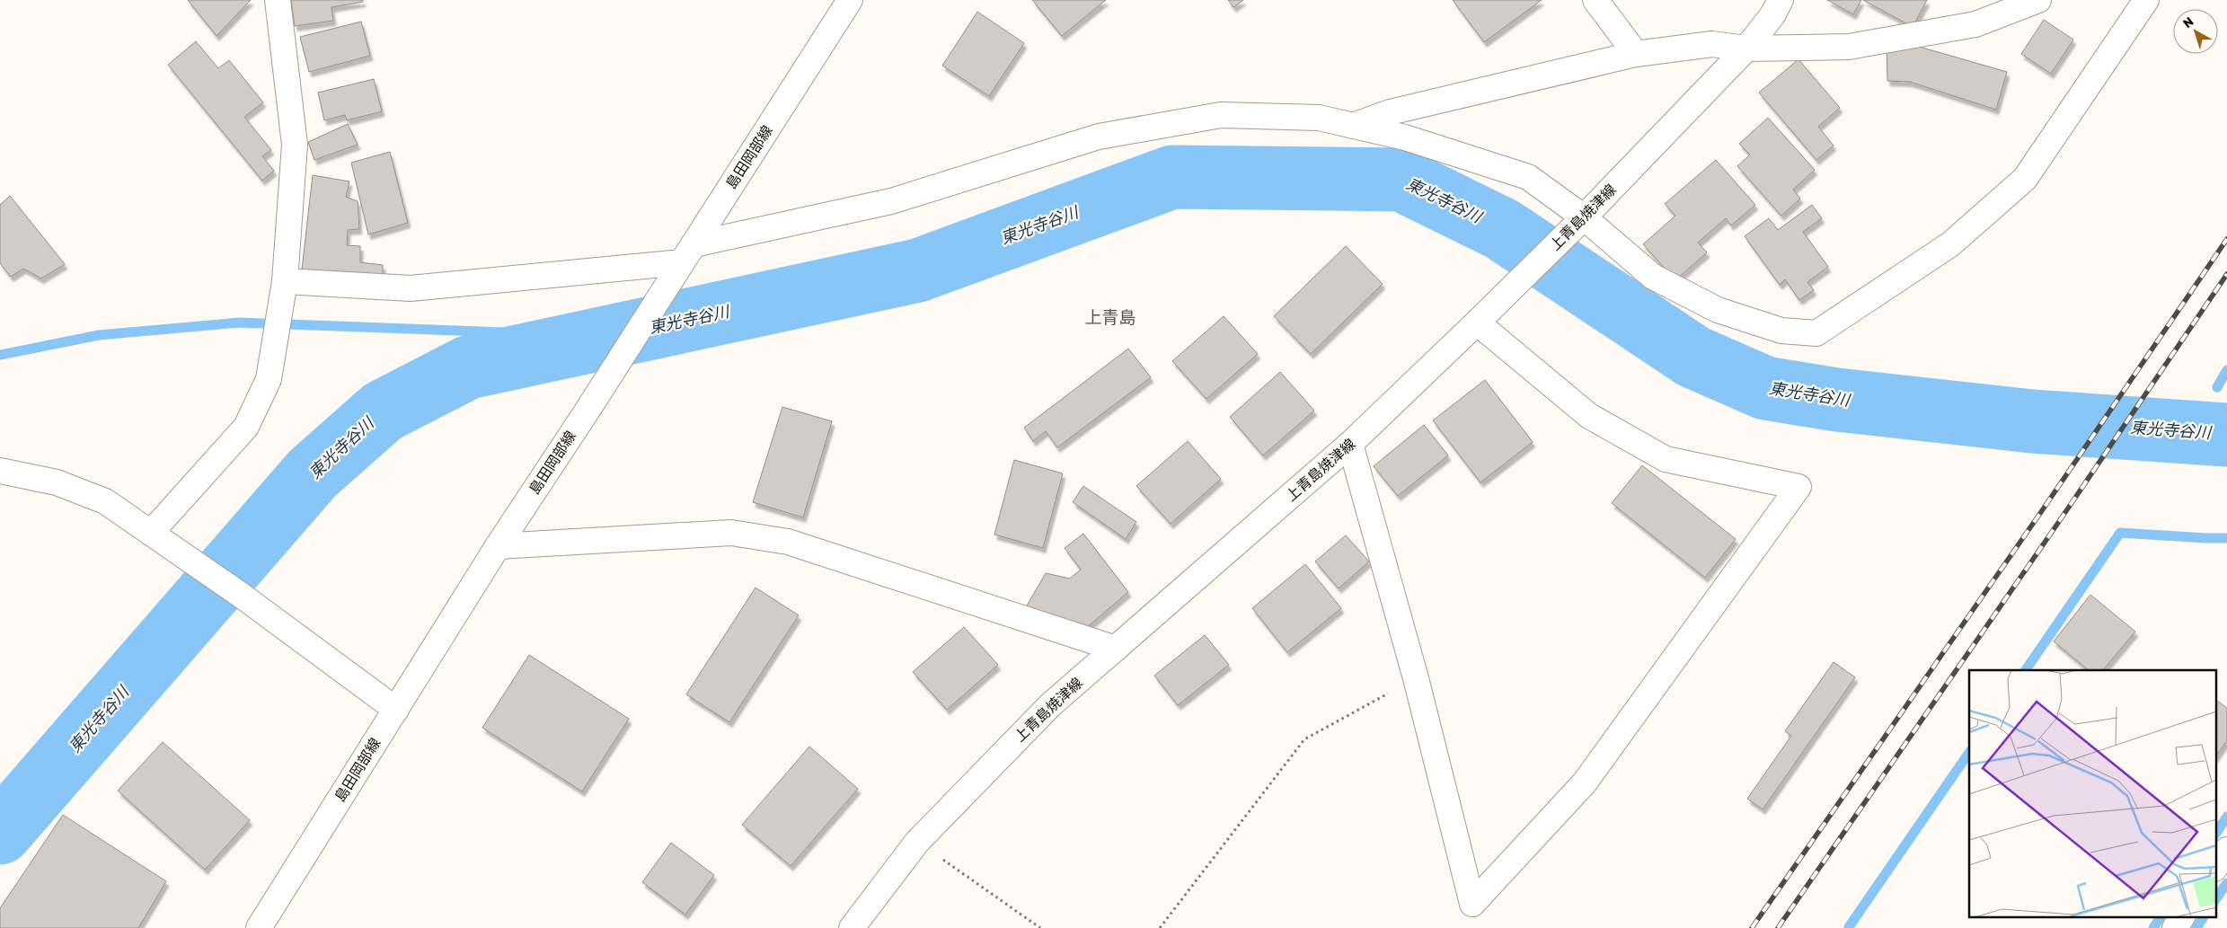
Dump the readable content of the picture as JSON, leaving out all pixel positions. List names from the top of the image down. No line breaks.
{"streets":{"street":["島田岡部線","上青島焼津線"]},"districts":["上青島"],"water":["東光寺谷川"],"north":"top left"}
